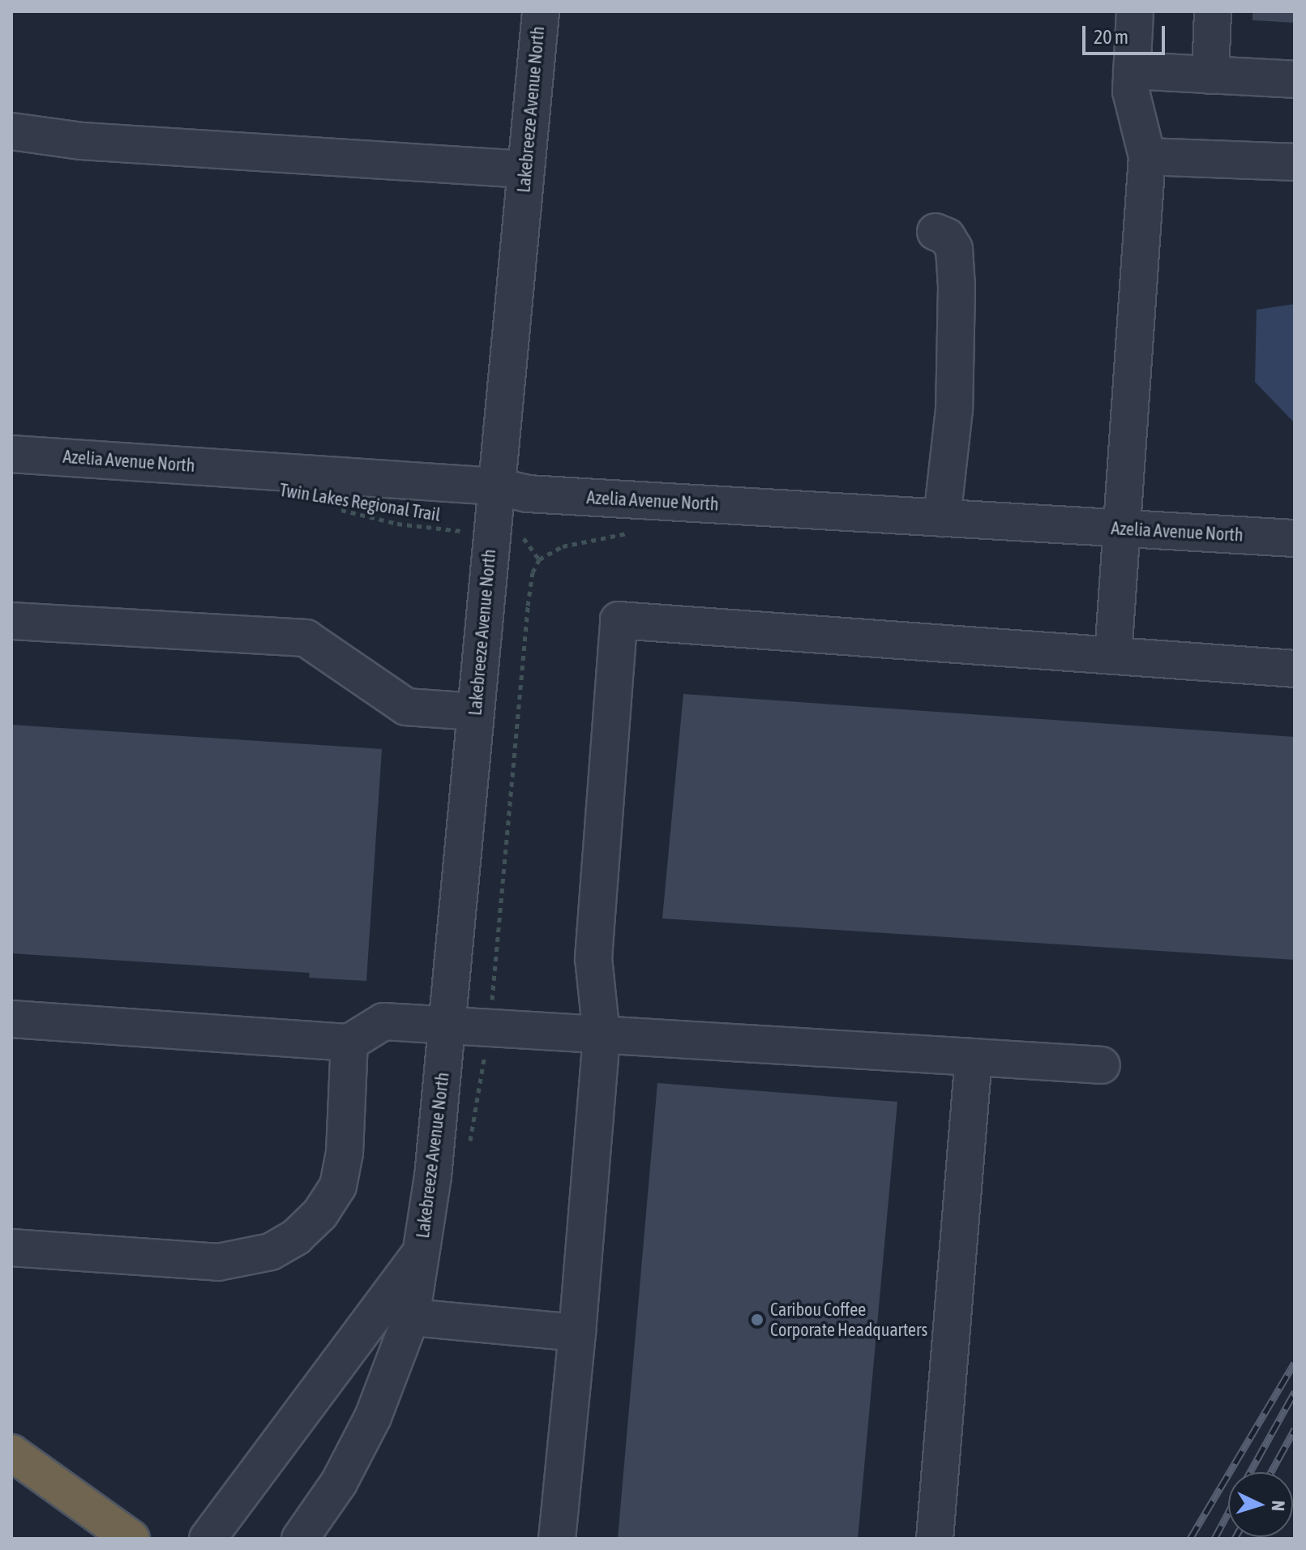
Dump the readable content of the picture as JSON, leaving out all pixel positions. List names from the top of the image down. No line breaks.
{"streets":{"street":["Lakebreeze Avenue North","Azelia Avenue North"],"path":["Twin Lakes Regional Trail"]},"crossings":[["Lakebreeze Avenue North","Azelia Avenue North"],["Lakebreeze Avenue North","Twin Lakes Regional Trail"]],"places":["Caribou Coffee Corporate Headquarters"],"scale_bar":"20 m","north":"right"}
